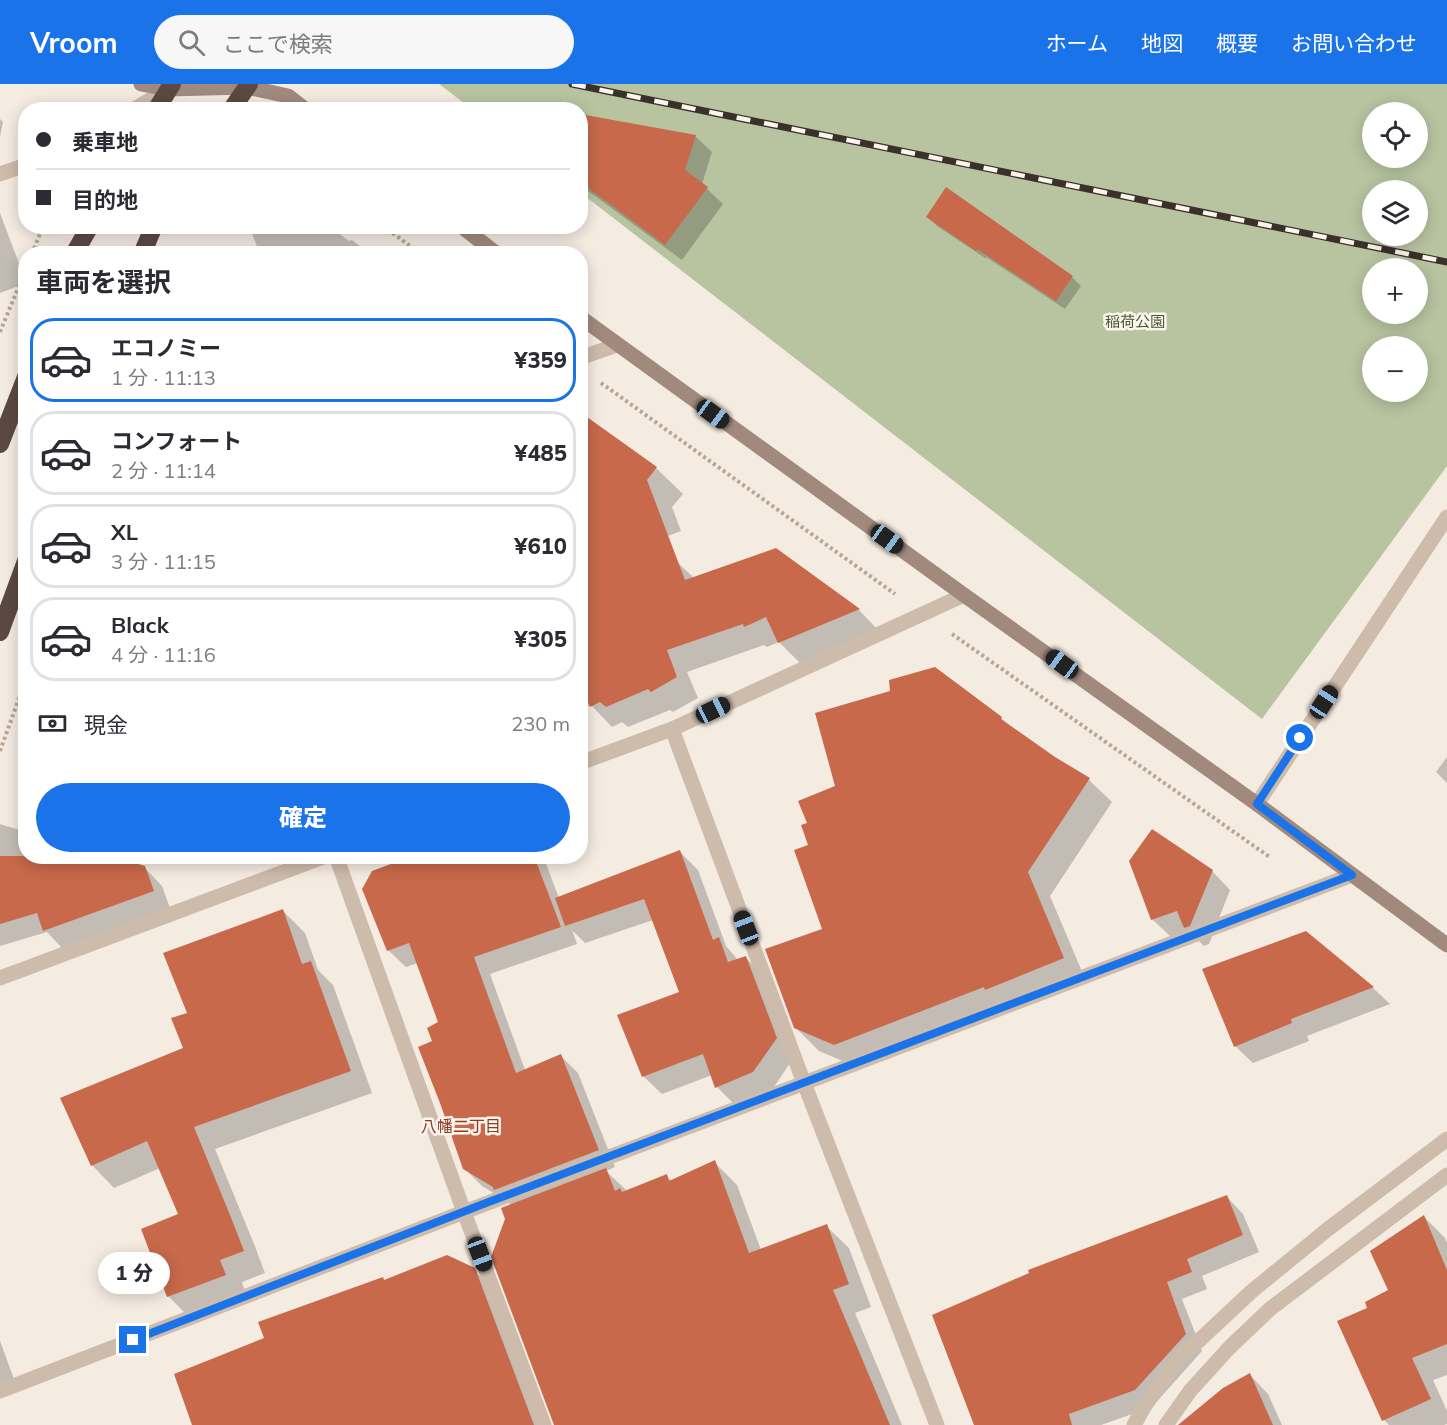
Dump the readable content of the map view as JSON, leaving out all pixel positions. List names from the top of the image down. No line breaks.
{"districts":["八幡二丁目"],"parks":["稲荷公園"],"page":{"header":"Vroom","search":"ここで検索","nav":["ホーム","地図","概要","お問い合わせ"],"map_buttons":["+","−"],"banner":["乗車地","目的地"],"heading":"車両を選択","list":[{"name":"エコノミー","note":"1 分 · 11:13","value":"¥359"},{"name":"コンフォート","note":"2 分 · 11:14","value":"¥485"},{"name":"XL","note":"3 分 · 11:15","value":"¥610"},{"name":"Black","note":"4 分 · 11:16","value":"¥305"}],"pay":["現金","230 m"],"buttons":"確定","bubble":"1 分"}}
